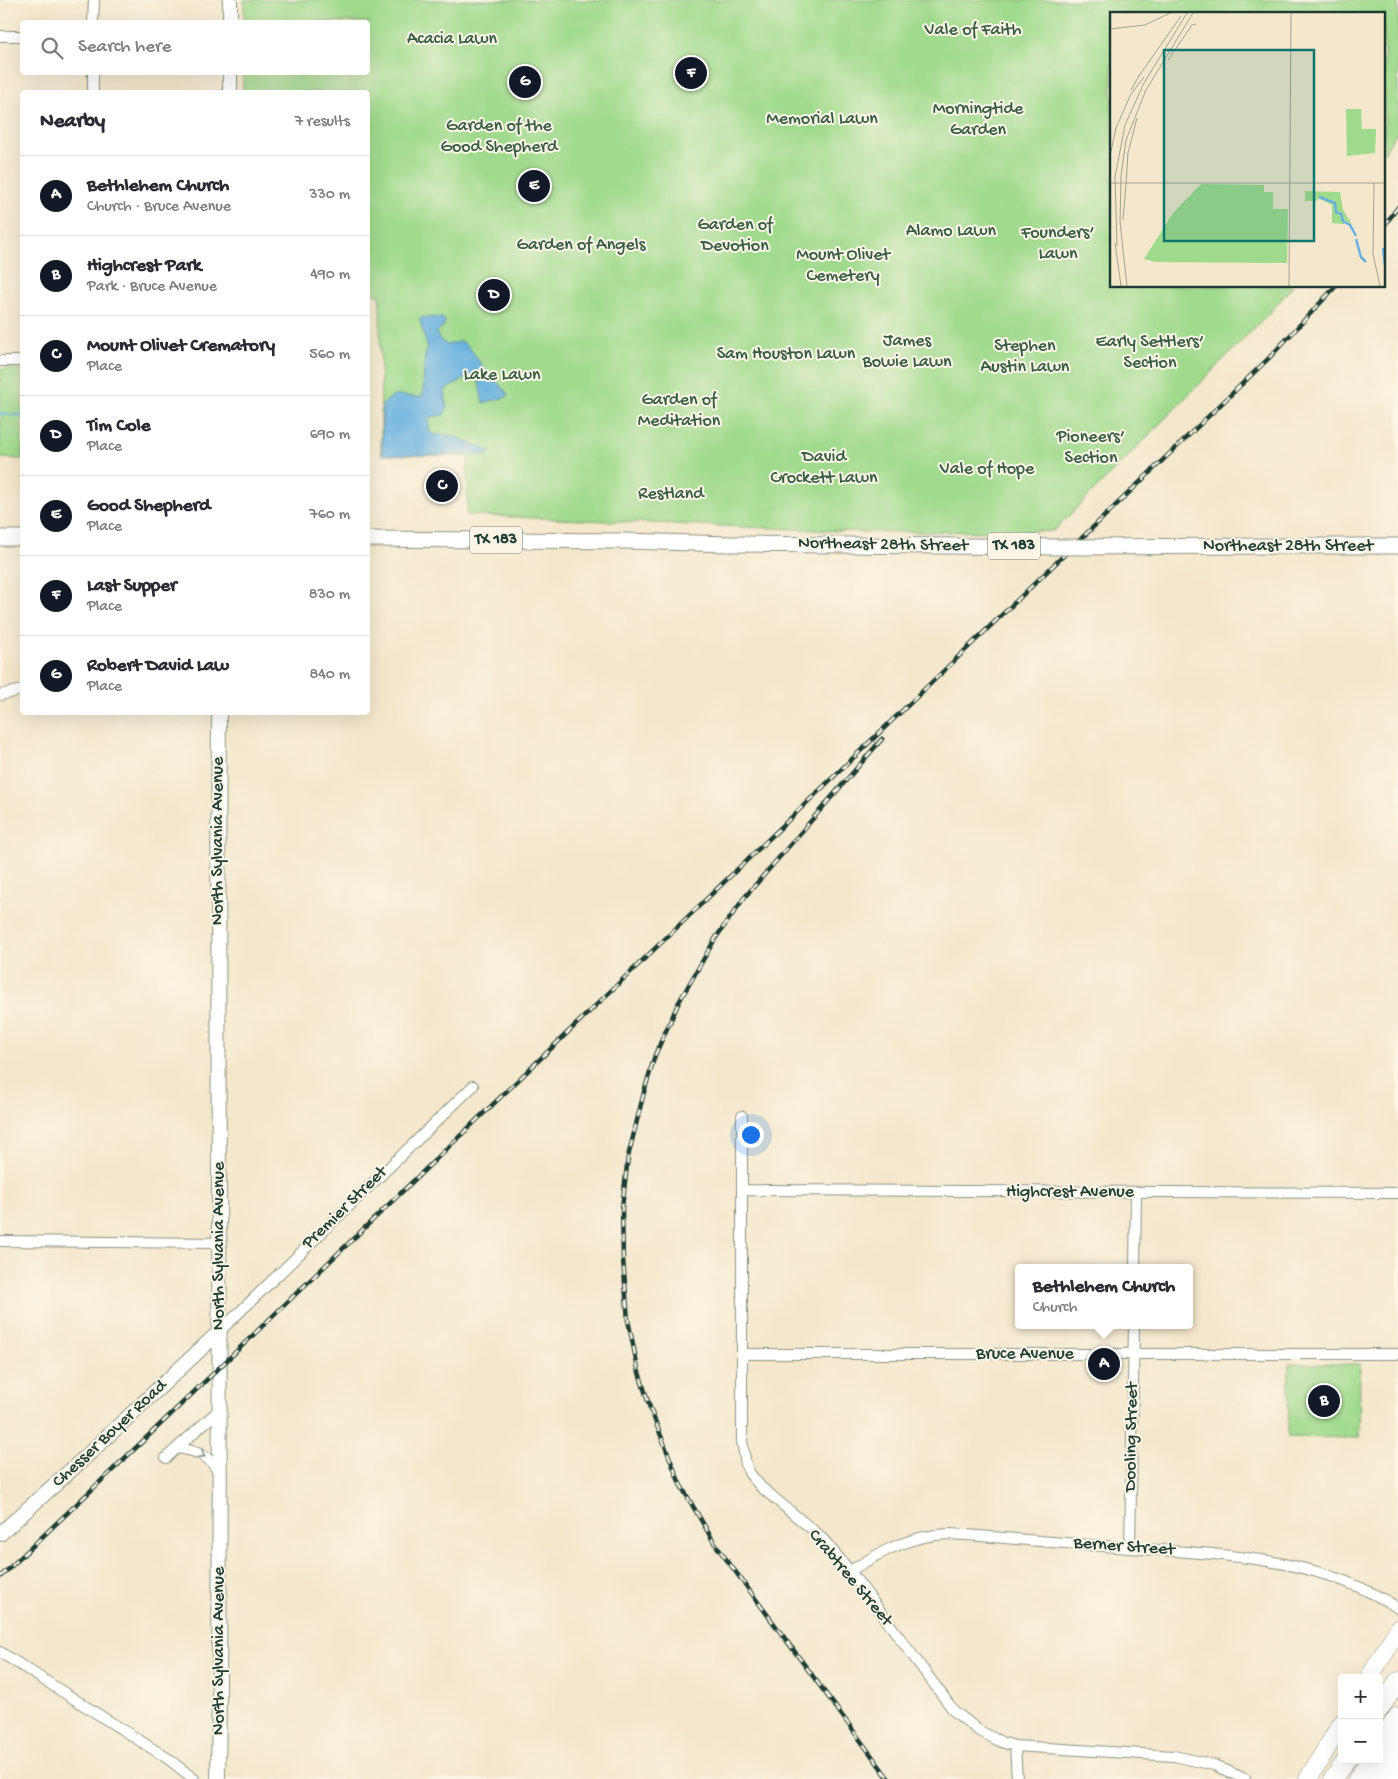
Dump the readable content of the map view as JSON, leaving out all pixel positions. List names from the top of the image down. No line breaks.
{"streets":{"main road":["TX 183","Northeast 28th Street","North Sylvania Avenue","Chesser Boyer Road"],"street":["Highcrest Avenue","Premier Street","Bruce Avenue","Dooling Street","Berner Street","Crabtree Street"]},"crossings":[["North Sylvania Avenue","Premier Street"],["North Sylvania Avenue","Chesser Boyer Road"],["Highcrest Avenue","Crabtree Street"],["Premier Street","Chesser Boyer Road"],["Bruce Avenue","Dooling Street"],["Bruce Avenue","Crabtree Street"],["Dooling Street","Berner Street"],["Berner Street","Crabtree Street"]],"parks":["Vale of Faith","Acacia Lawn","Morningtide Garden","Memorial Lawn","Garden of the Good Shepherd","Garden of Devotion","Alamo Lawn","Founders’ Lawn","Garden of Angels","Mount Olivet Cemetery","James Bowie Lawn","Early Settlers’ Section","Stephen Austin Lawn","Sam Houston Lawn","Lake Lawn","Garden of Meditation","Pioneers’ Section","David Crockett Lawn","Vale of Hope","Restland"],"page":{"search":"Search here","pins":["F","G","E","D","C","A","B"],"heading":["Nearby","7 results"],"list":[{"mark":"A","name":"Bethlehem Church","note":"Church · Bruce Avenue","value":"330 m"},{"mark":"B","name":"Highcrest Park","note":"Park · Bruce Avenue","value":"490 m"},{"mark":"C","name":"Mount Olivet Crematory","note":"Place","value":"560 m"},{"mark":"D","name":"Tim Cole","note":"Place","value":"690 m"},{"mark":"E","name":"Good Shepherd","note":"Place","value":"760 m"},{"mark":"F","name":"Last Supper","note":"Place","value":"830 m"},{"mark":"G","name":"Robert David Law","note":"Place","value":"840 m"}],"popup":["Bethlehem Church","Church"],"map_buttons":["+","−"]}}
